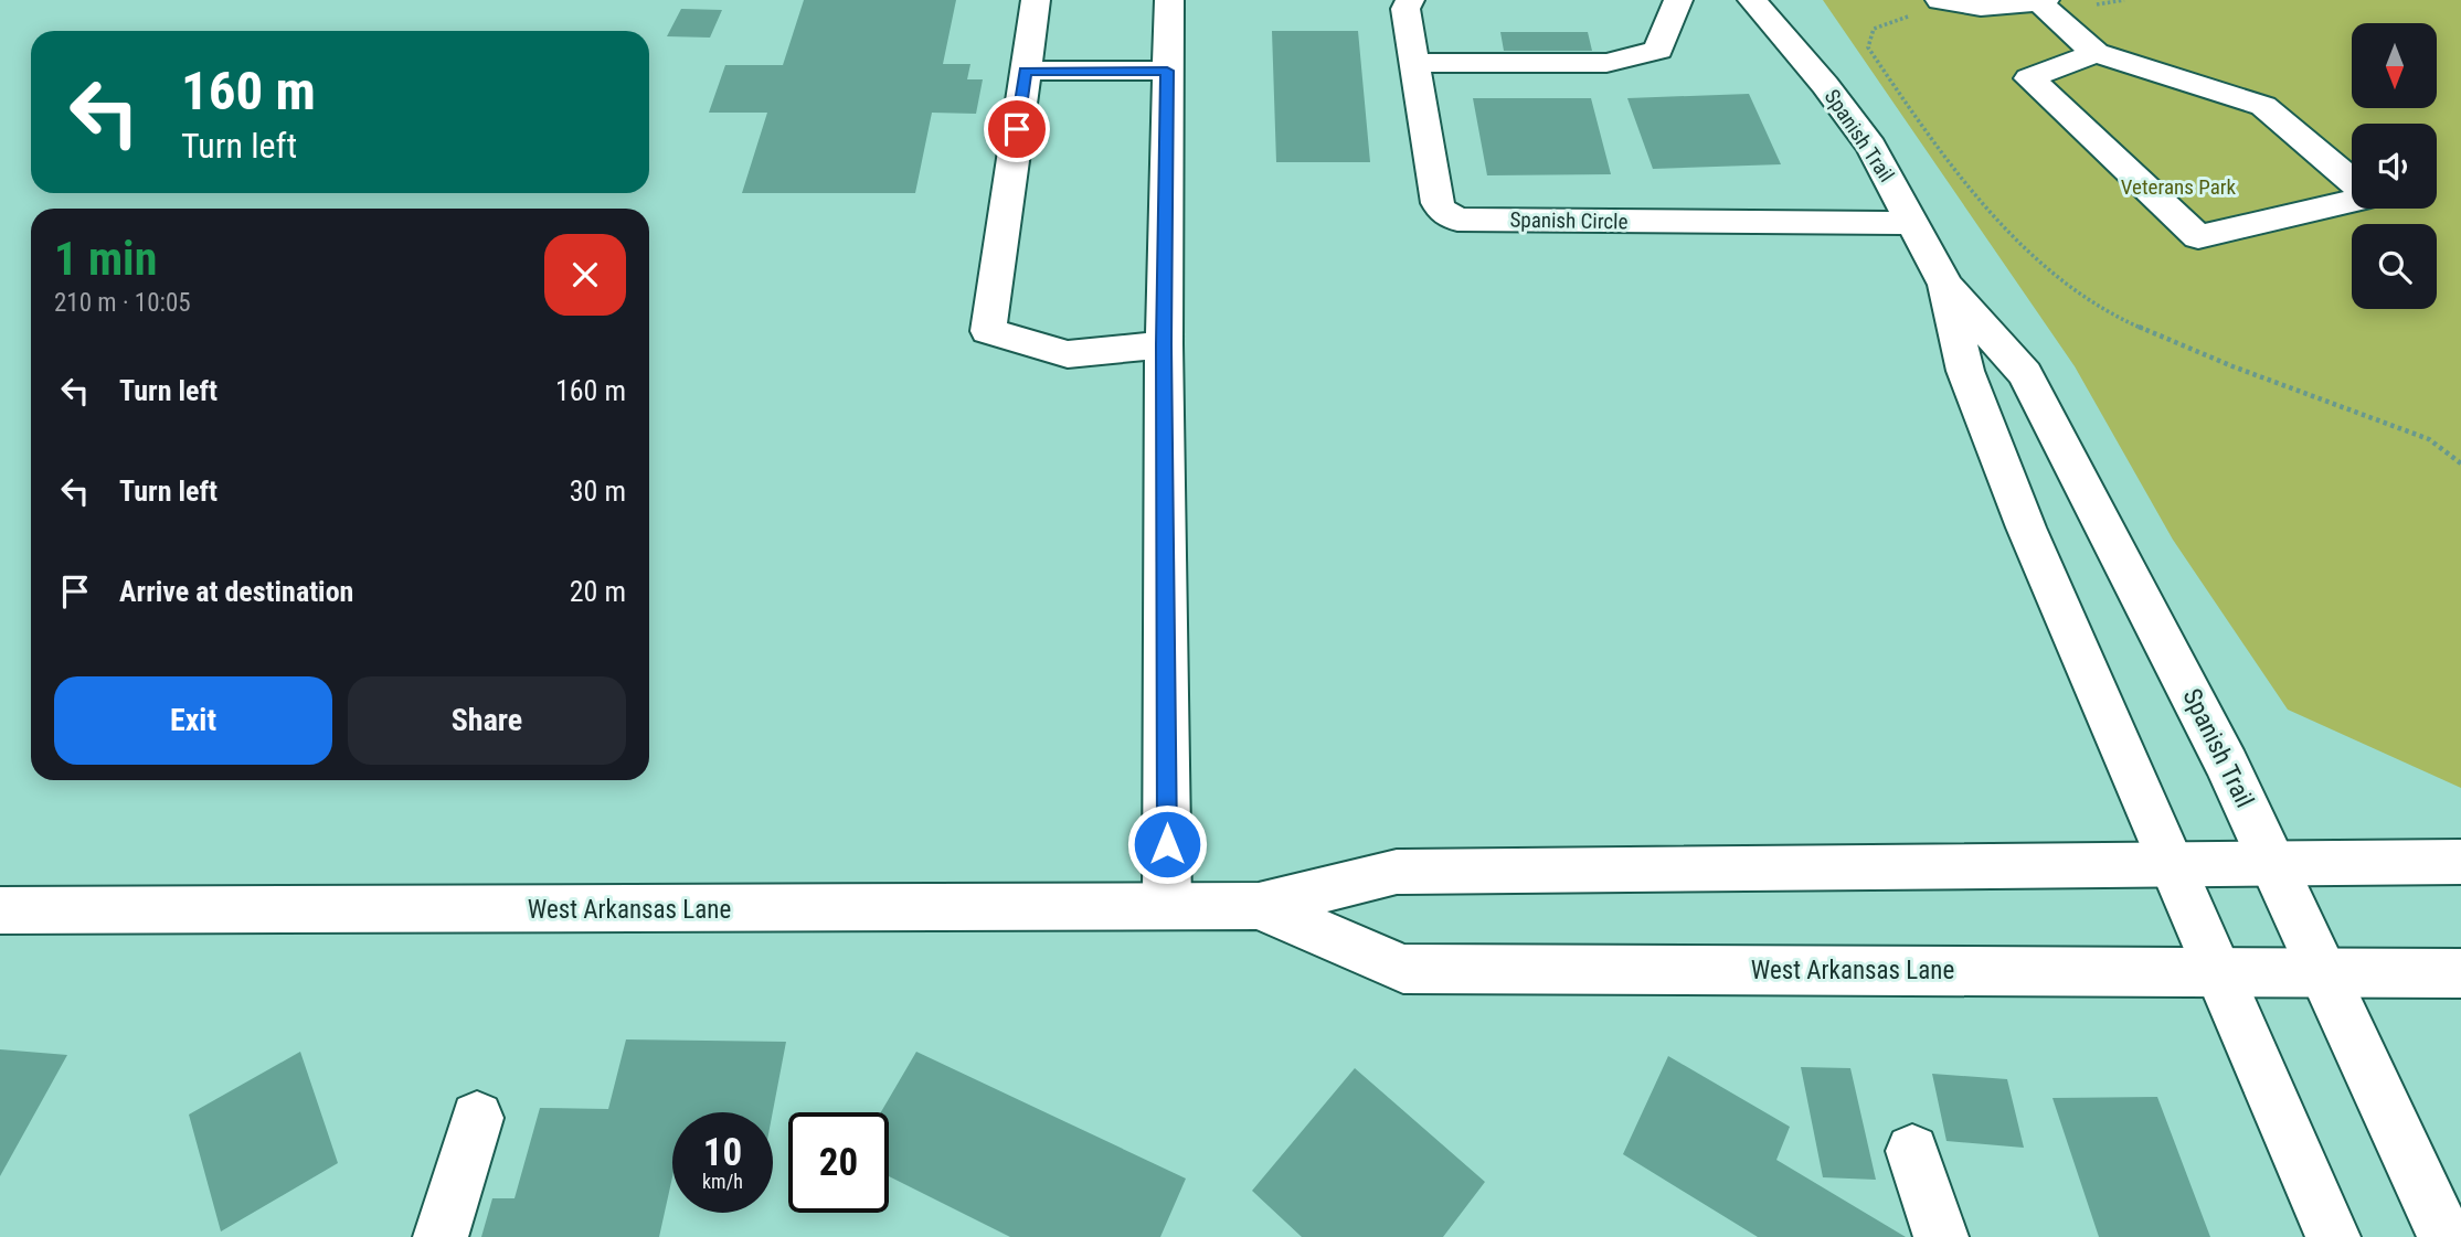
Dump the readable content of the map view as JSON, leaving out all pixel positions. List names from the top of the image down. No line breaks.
{"streets":{"main road":["Spanish Trail","Spanish Circle","West Arkansas Lane"]},"crossings":[["Spanish Trail","Spanish Circle"],["Spanish Trail","West Arkansas Lane"]],"parks":["Veterans Park"],"north":"bottom","page":{"turn":["160 m","Turn left"],"heading":["1 min","210 m · 10:05"],"list":[{"name":"Turn left","value":"160 m"},{"name":"Turn left","value":"30 m"},{"name":"Arrive at destination","value":"20 m"}],"buttons":["Exit","Share"],"speed":"10 km/h","limit":"20"}}
